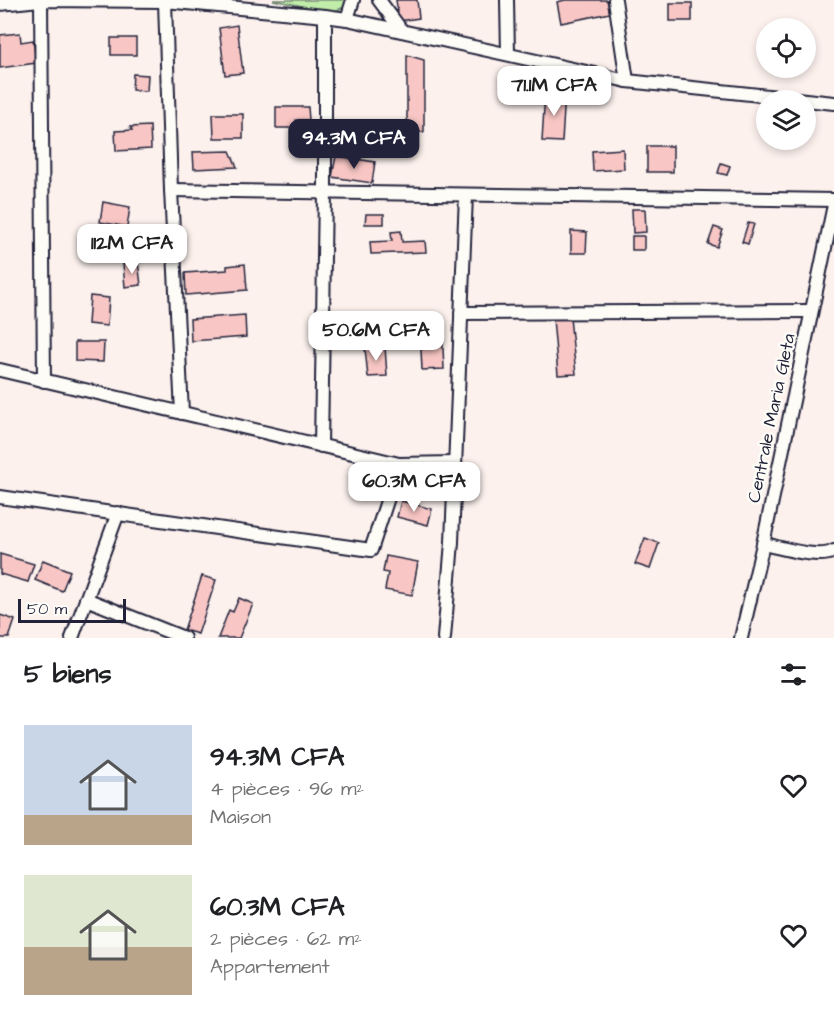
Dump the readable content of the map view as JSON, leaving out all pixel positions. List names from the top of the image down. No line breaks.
{"streets":{"street":["Centrale Maria Gleta"]},"scale_bar":"50 m","page":{"price":["71.1M CFA","94.3M CFA","112M CFA","50.6M CFA","60.3M CFA"],"scale":"50 m","heading":"5 biens","list":[{"name":"94.3M CFA","note":"4 pièces · 96 m² · Maison"},{"name":"60.3M CFA","note":"2 pièces · 62 m² · Appartement"}]}}
